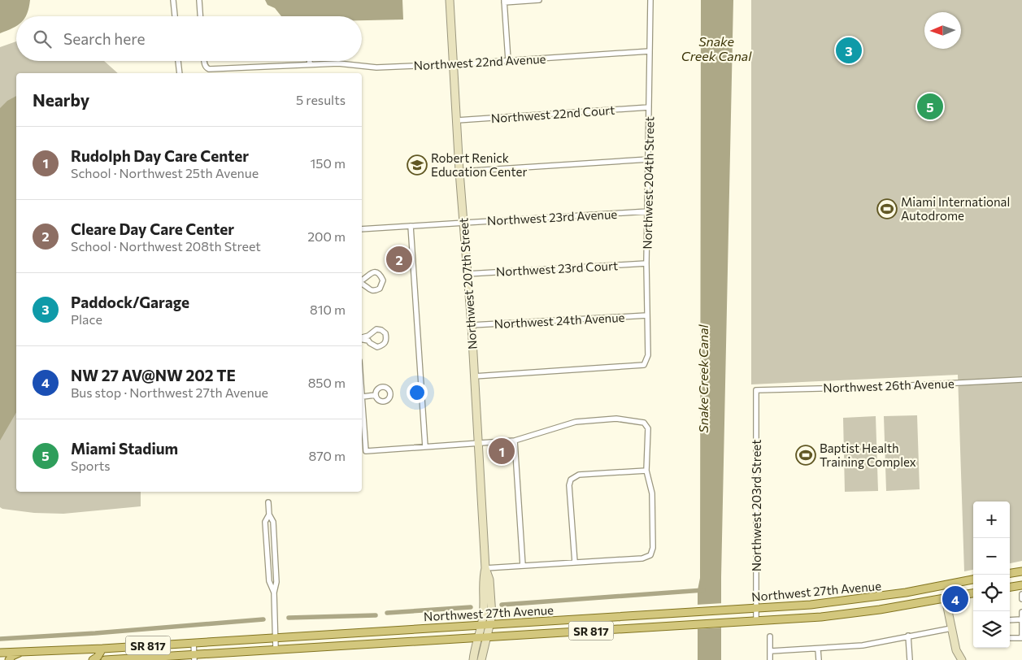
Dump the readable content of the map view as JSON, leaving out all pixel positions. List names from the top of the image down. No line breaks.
{"streets":{"main road":["Northwest 27th Avenue","SR 817"],"street":["Northwest 22nd Avenue","Northwest 22nd Court","Northwest 204th Street","Northwest 23rd Avenue","Northwest 23rd Court","Northwest 207th Street","Northwest 24th Avenue","Northwest 26th Avenue","Northwest 203rd Street"]},"crossings":[["Northwest 22nd Avenue","Northwest 204th Street"],["Northwest 22nd Avenue","Northwest 207th Street"],["Northwest 22nd Court","Northwest 204th Street"],["Northwest 22nd Court","Northwest 207th Street"],["Northwest 204th Street","Northwest 23rd Avenue"],["Northwest 204th Street","Northwest 23rd Court"],["Northwest 204th Street","Northwest 207th Street"],["Northwest 204th Street","Northwest 24th Avenue"],["Northwest 23rd Avenue","Northwest 207th Street"],["Northwest 23rd Court","Northwest 207th Street"],["Northwest 207th Street","Northwest 24th Avenue"],["Northwest 207th Street","Northwest 27th Avenue"],["Northwest 26th Avenue","Northwest 203rd Street"],["Northwest 203rd Street","Northwest 27th Avenue"]],"water":["Snake Creek Canal"],"places":{"school or university":["Robert Renick Education Center"],"sports":["Miami International Autodrome","Baptist Health Training Complex"]},"north":"left","page":{"search":"Search here","pins":["3","5","2","1","4"],"heading":["Nearby","5 results"],"list":[{"mark":"1","name":"Rudolph Day Care Center","note":"School · Northwest 25th Avenue","value":"150 m"},{"mark":"2","name":"Cleare Day Care Center","note":"School · Northwest 208th Street","value":"200 m"},{"mark":"3","name":"Paddock/Garage","note":"Place","value":"810 m"},{"mark":"4","name":"NW 27 AV@NW 202 TE","note":"Bus stop · Northwest 27th Avenue","value":"850 m"},{"mark":"5","name":"Miami Stadium","note":"Sports","value":"870 m"}],"map_buttons":["+","−"]}}
